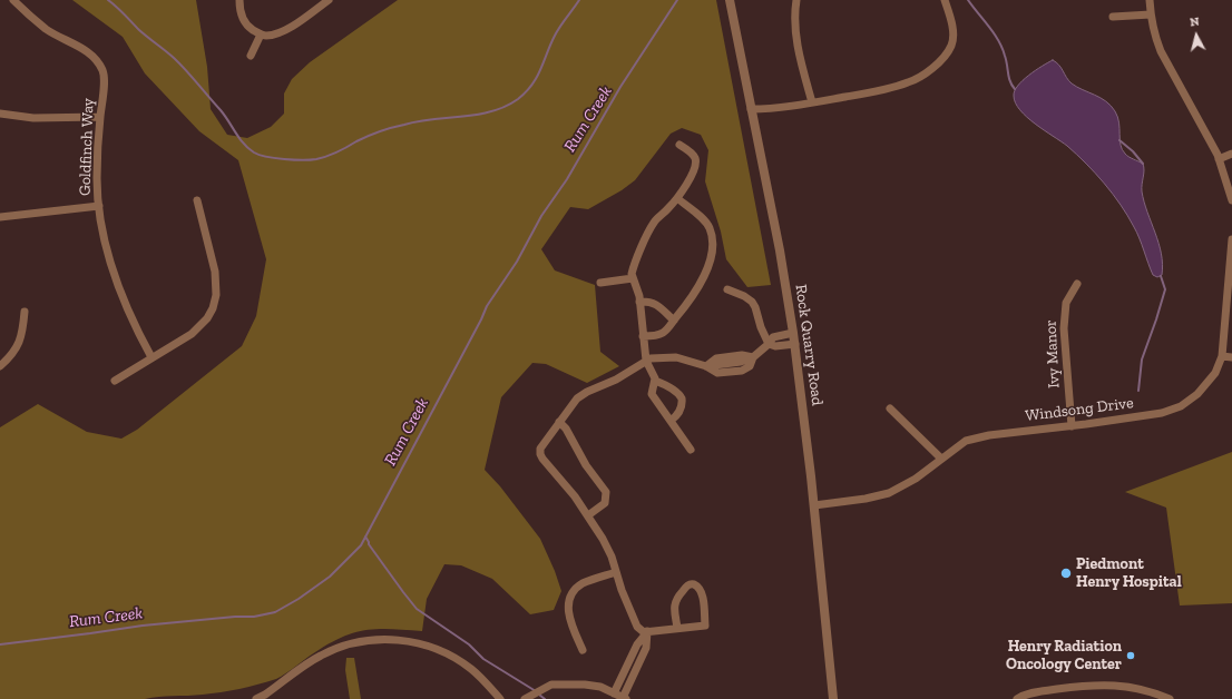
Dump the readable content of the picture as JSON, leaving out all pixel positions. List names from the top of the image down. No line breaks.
{"streets":{"street":["Goldfinch Way","Rock Quarry Road","Ivy Manor","Windsong Drive"]},"crossings":[["Rock Quarry Road","Windsong Drive"],["Ivy Manor","Windsong Drive"]],"water":["Rum Creek"],"places":["Piedmont Henry Hospital","Henry Radiation Oncology Center"],"north":"top"}
